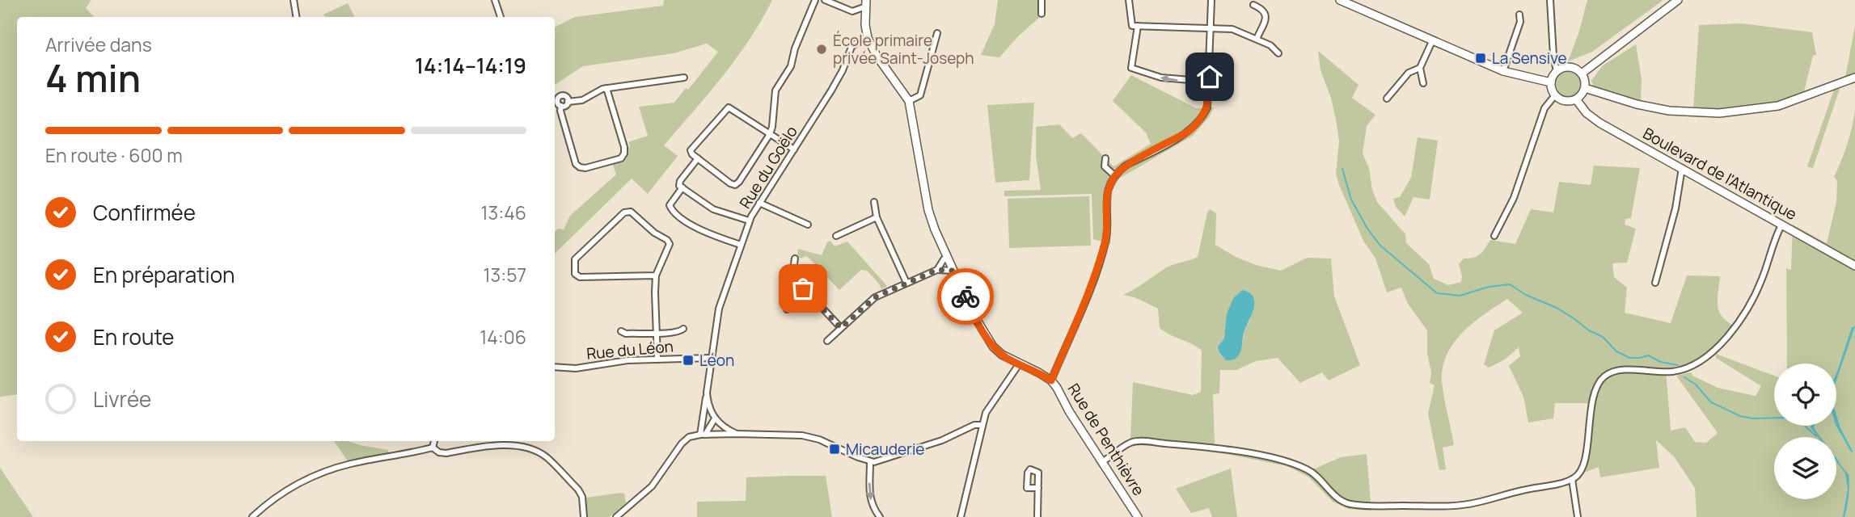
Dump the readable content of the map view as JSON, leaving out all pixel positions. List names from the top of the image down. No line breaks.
{"streets":{"street":["Rue du Goëlo","Boulevard de l'Atlantique","Rue du Léon","Rue de Penthièvre"]},"crossings":[["Rue du Goëlo","Rue du Léon"],["Rue du Goëlo","Rue de Penthièvre"]],"places":{"other":["École primaire privée Saint-Joseph"],"transit":["La Sensive","Léon","Micauderie"]},"page":{"heading":["4 min","Arrivée dans","14:14–14:19"],"bar":"En route · 600 m","list":[["Confirmée","13:46"],["En préparation","13:57"],["En route","14:06"],"Livrée"]}}
